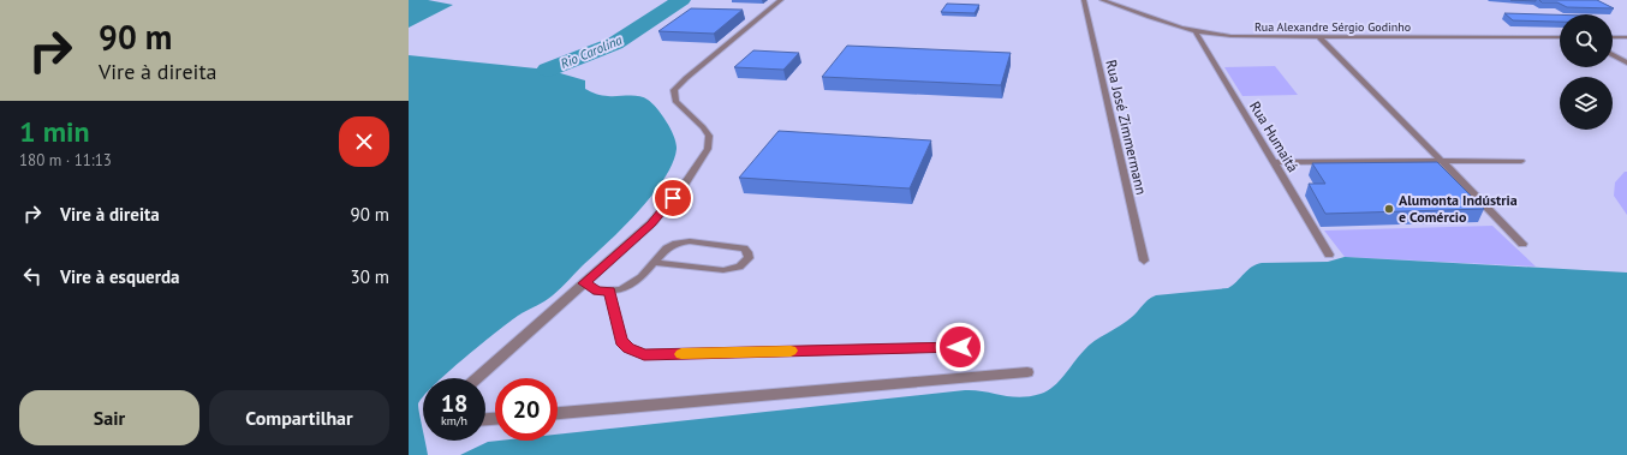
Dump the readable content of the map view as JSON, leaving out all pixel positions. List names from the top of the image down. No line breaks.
{"streets":{"street":["Rua Alexandre Sérgio Godinho","Rua José Zimmermann","Rua Humaitá"]},"crossings":[["Rua Alexandre Sérgio Godinho","Rua Humaitá"]],"water":["Rio Carolina"],"places":["Alumonta Indústria e Comércio"],"page":{"turn":["90 m","Vire à direita"],"heading":["1 min","180 m · 11:13"],"list":[{"name":"Vire à direita","value":"90 m"},{"name":"Vire à esquerda","value":"30 m"}],"speed":"18 km/h","limit":"20","buttons":["Sair","Compartilhar"]}}
